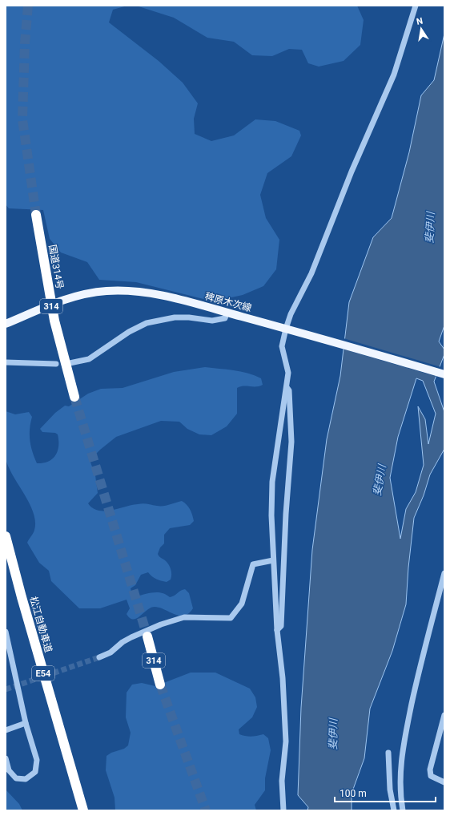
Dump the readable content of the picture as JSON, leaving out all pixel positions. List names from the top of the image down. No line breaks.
{"streets":{"highway":["国道314号","314","松江自動車道","E54"],"main road":["稗原木次線"]},"crossings":[["国道314号","稗原木次線"]],"water":["斐伊川"],"scale_bar":"100 m","north":"top"}
